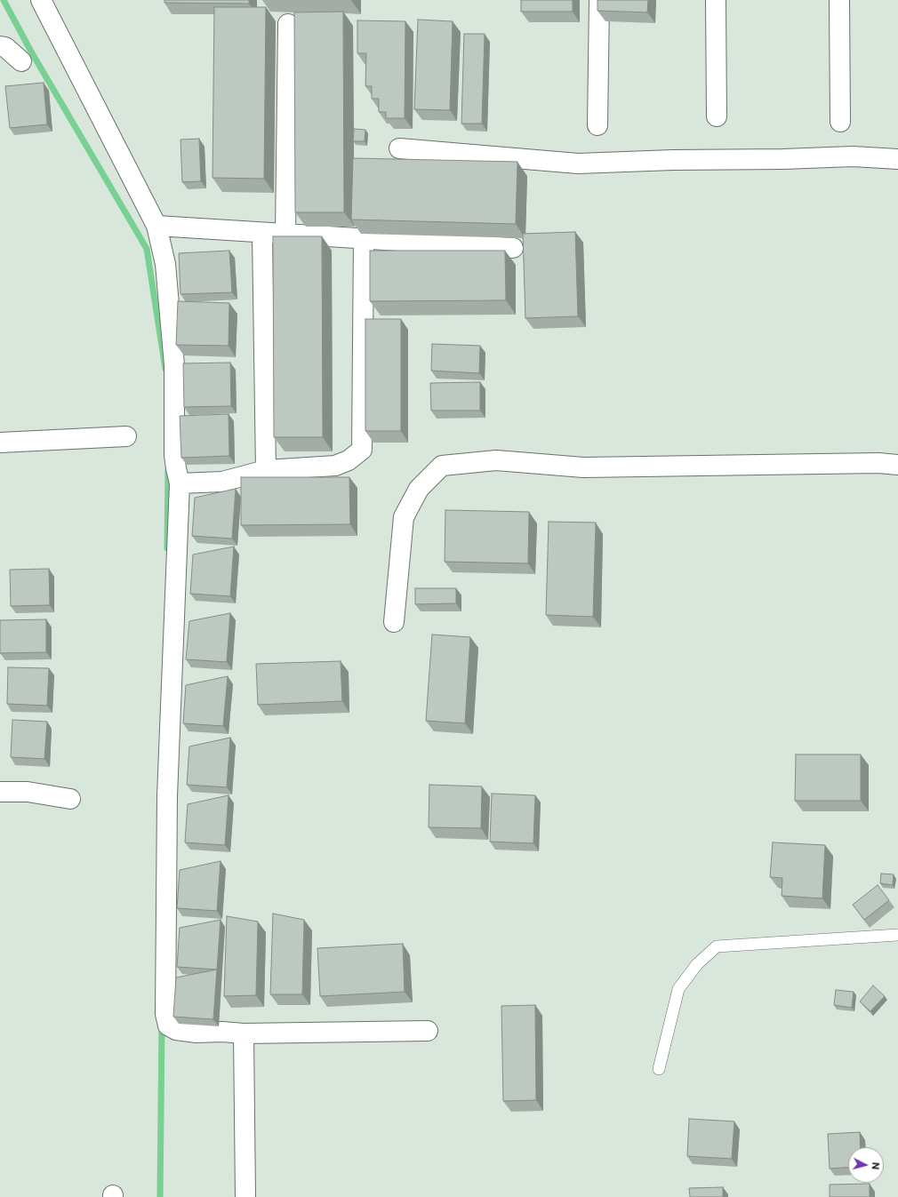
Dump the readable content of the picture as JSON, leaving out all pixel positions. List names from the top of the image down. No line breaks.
{"north":"right"}
